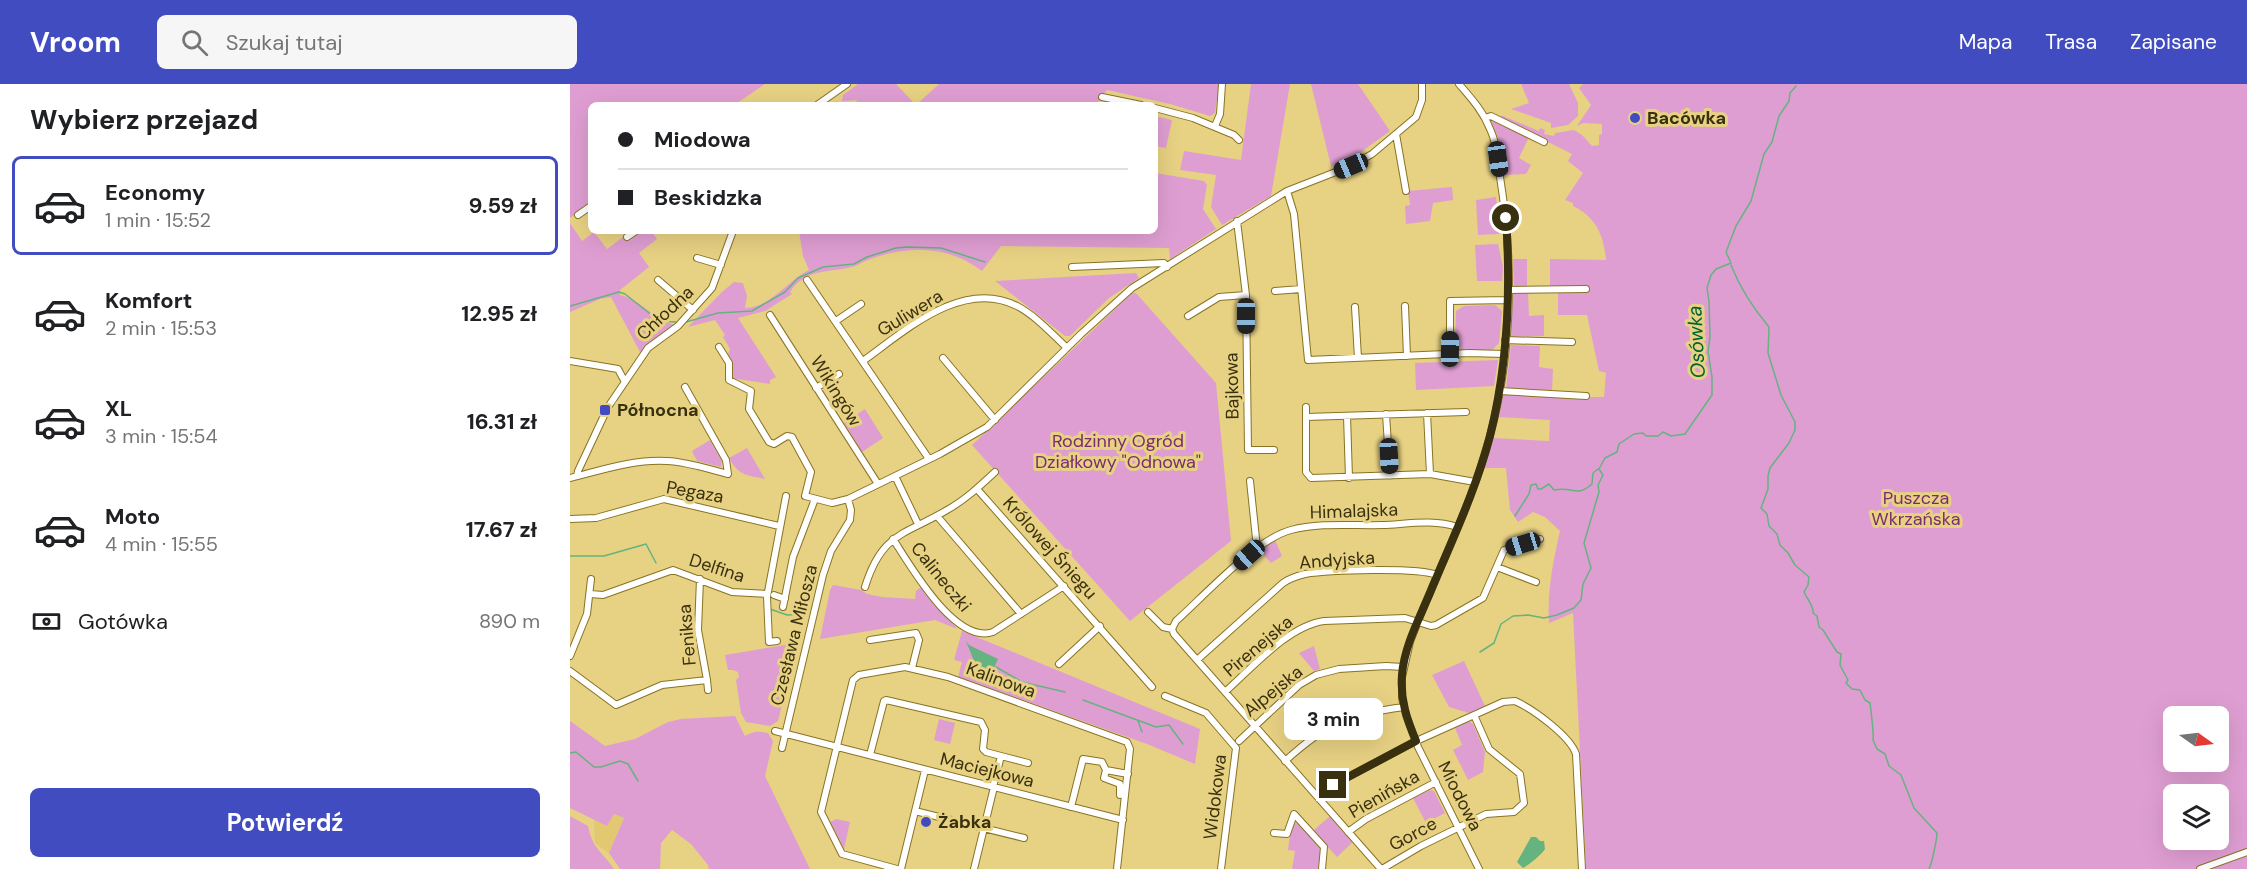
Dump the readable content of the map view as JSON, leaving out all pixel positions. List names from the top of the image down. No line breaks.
{"streets":{"street":["Chłodna","Guliwera","Bajkowa","Wikingów","Pegaza","Himalajska","Królowej Śniegu","Andyjska","Delfina","Calineczki","Feniksa","Czesława Miłosza","Pirenejska","Kalinowa","Alpejska","Maciejkowa","Pienińska","Miodowa","Widokowa","Gorce"]},"crossings":[["Himalajska","Miodowa"],["Królowej Śniegu","Calineczki"],["Andyjska","Miodowa"],["Delfina","Feniksa"],["Czesława Miłosza","Maciejkowa"],["Pirenejska","Miodowa"],["Kalinowa","Maciejkowa"],["Alpejska","Miodowa"],["Pienińska","Miodowa"],["Miodowa","Gorce"]],"water":["Osówka"],"parks":["Rodzinny Ogród Działkowy \"Odnowa\"","Puszcza Wkrzańska"],"places":{"other":["Bacówka","Żabka"],"transit":["Północna"]},"north":"right","page":{"header":"Vroom","search":"Szukaj tutaj","nav":["Mapa","Trasa","Zapisane"],"heading":"Wybierz przejazd","banner":["Miodowa","Beskidzka"],"list":[{"name":"Economy","note":"1 min · 15:52","value":"9.59 zł"},{"name":"Komfort","note":"2 min · 15:53","value":"12.95 zł"},{"name":"XL","note":"3 min · 15:54","value":"16.31 zł"},{"name":"Moto","note":"4 min · 15:55","value":"17.67 zł"}],"pay":["Gotówka","890 m"],"bubble":"3 min","buttons":"Potwierdź"}}
